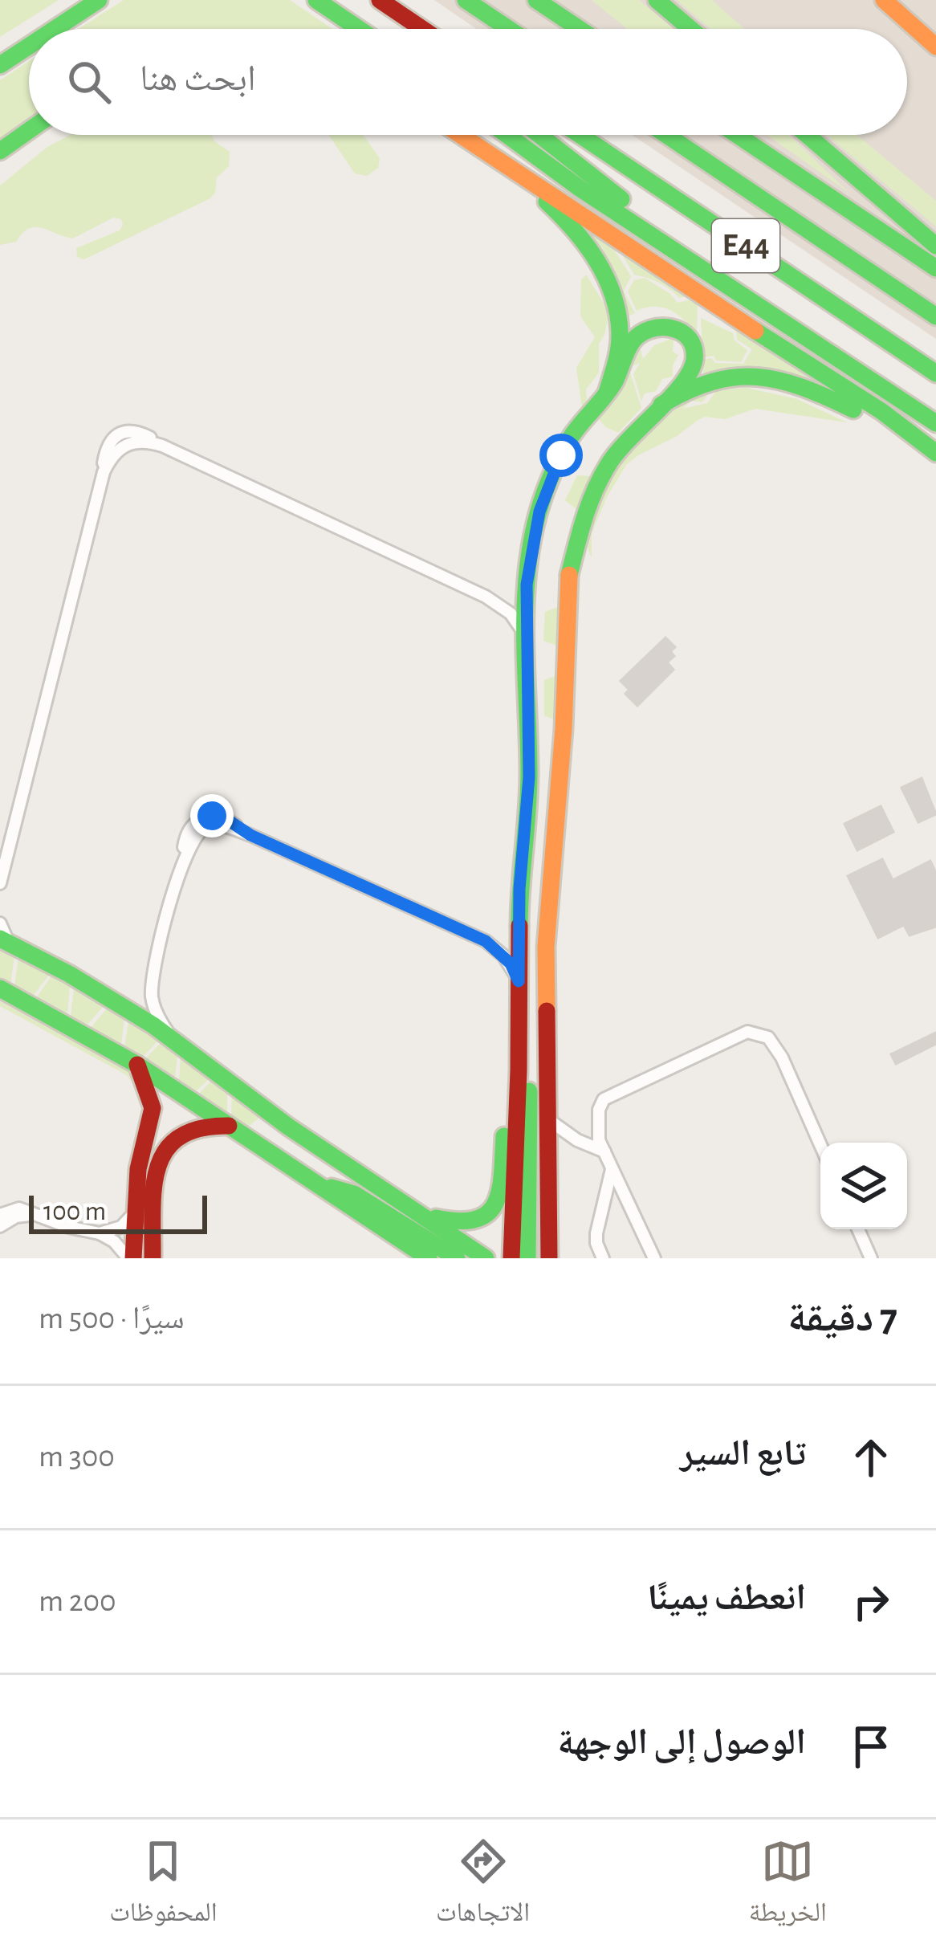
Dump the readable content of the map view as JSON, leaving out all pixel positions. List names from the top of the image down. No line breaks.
{"streets":{"main road":["E44"]},"scale_bar":"100 m","page":{"search":"ابحث هنا","scale":"100 m","heading":["7 دقيقة","سيرًا · 500 m"],"list":[["تابع السير","300 m"],["انعطف يمينًا","200 m"],"الوصول إلى الوجهة"],"nav":["الخريطة","الاتجاهات","المحفوظات"]}}
